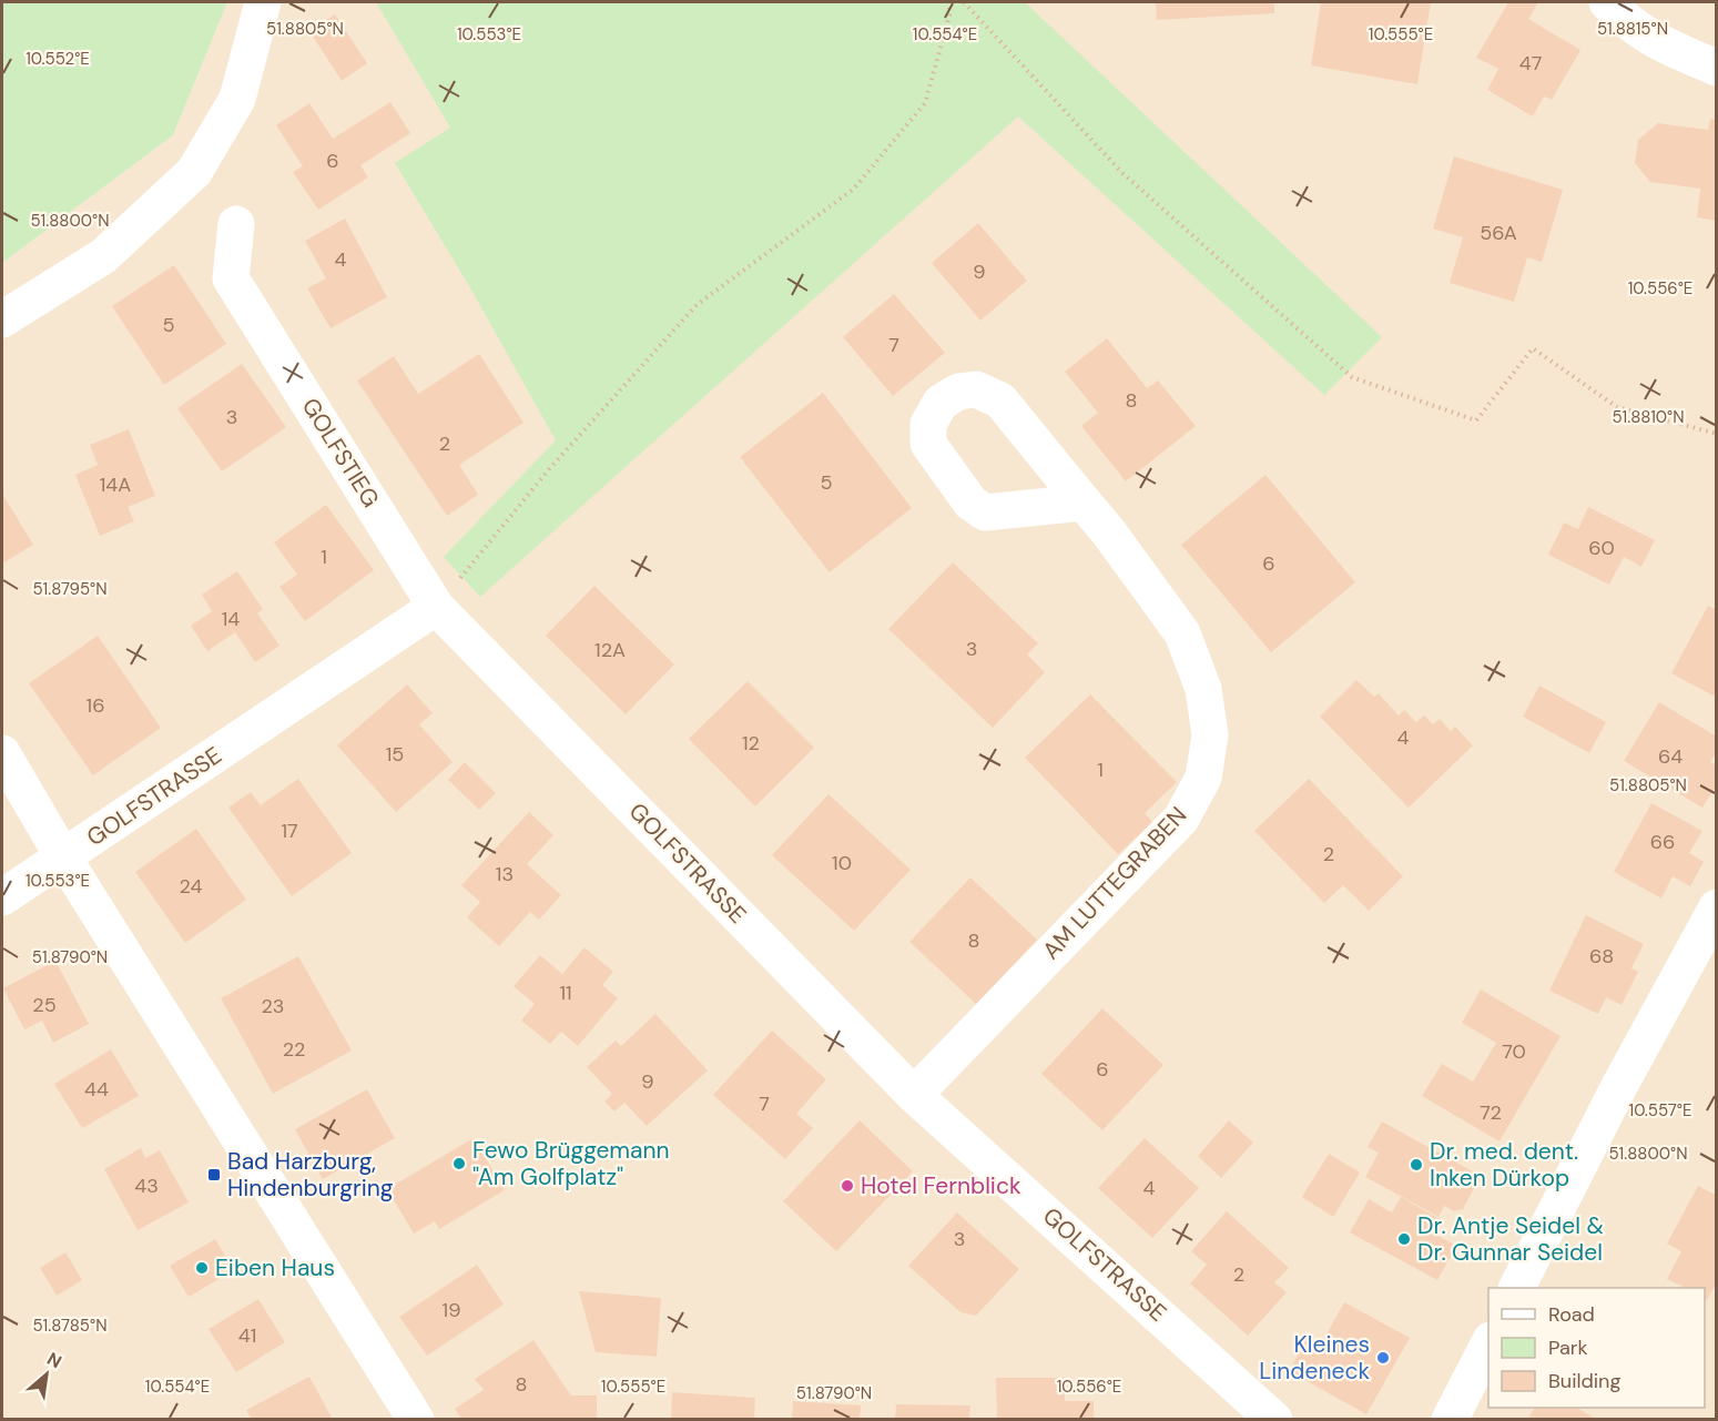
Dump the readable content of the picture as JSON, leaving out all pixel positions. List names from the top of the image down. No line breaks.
{"streets":{"street":["GOLFSTIEG","GOLFSTRASSE","AM LUTTEGRABEN"]},"crossings":[["GOLFSTIEG","GOLFSTRASSE"],["GOLFSTRASSE","AM LUTTEGRABEN"]],"places":{"other":["Fewo Brüggemann \"Am Golfplatz\"","Dr. med. dent. Inken Dürkop","Hotel Fernblick","Dr. Antje Seidel & Dr. Gunnar Seidel","Eiben Haus","Kleines Lindeneck"],"transit":["Bad Harzburg, Hindenburgring"]},"house_numbers":["47","6","56A","4","9","5","7","8","3","2","5","14A","60","1","6","14","3","12A","16","4","12","15","64","1","17","66","2","10","13","24","8","68","11","25","23","22","70","6","9","44","7","72","43","4","3","2","19","41","8"],"legend":["Road","Park","Building"],"north":"top right","coordinates":["51.8805°N","51.8815°N","10.553°E","10.554°E","10.555°E","10.552°E","51.8800°N","10.556°E","51.8810°N","51.8795°N","51.8790°N","10.557°E","51.8785°N"]}
